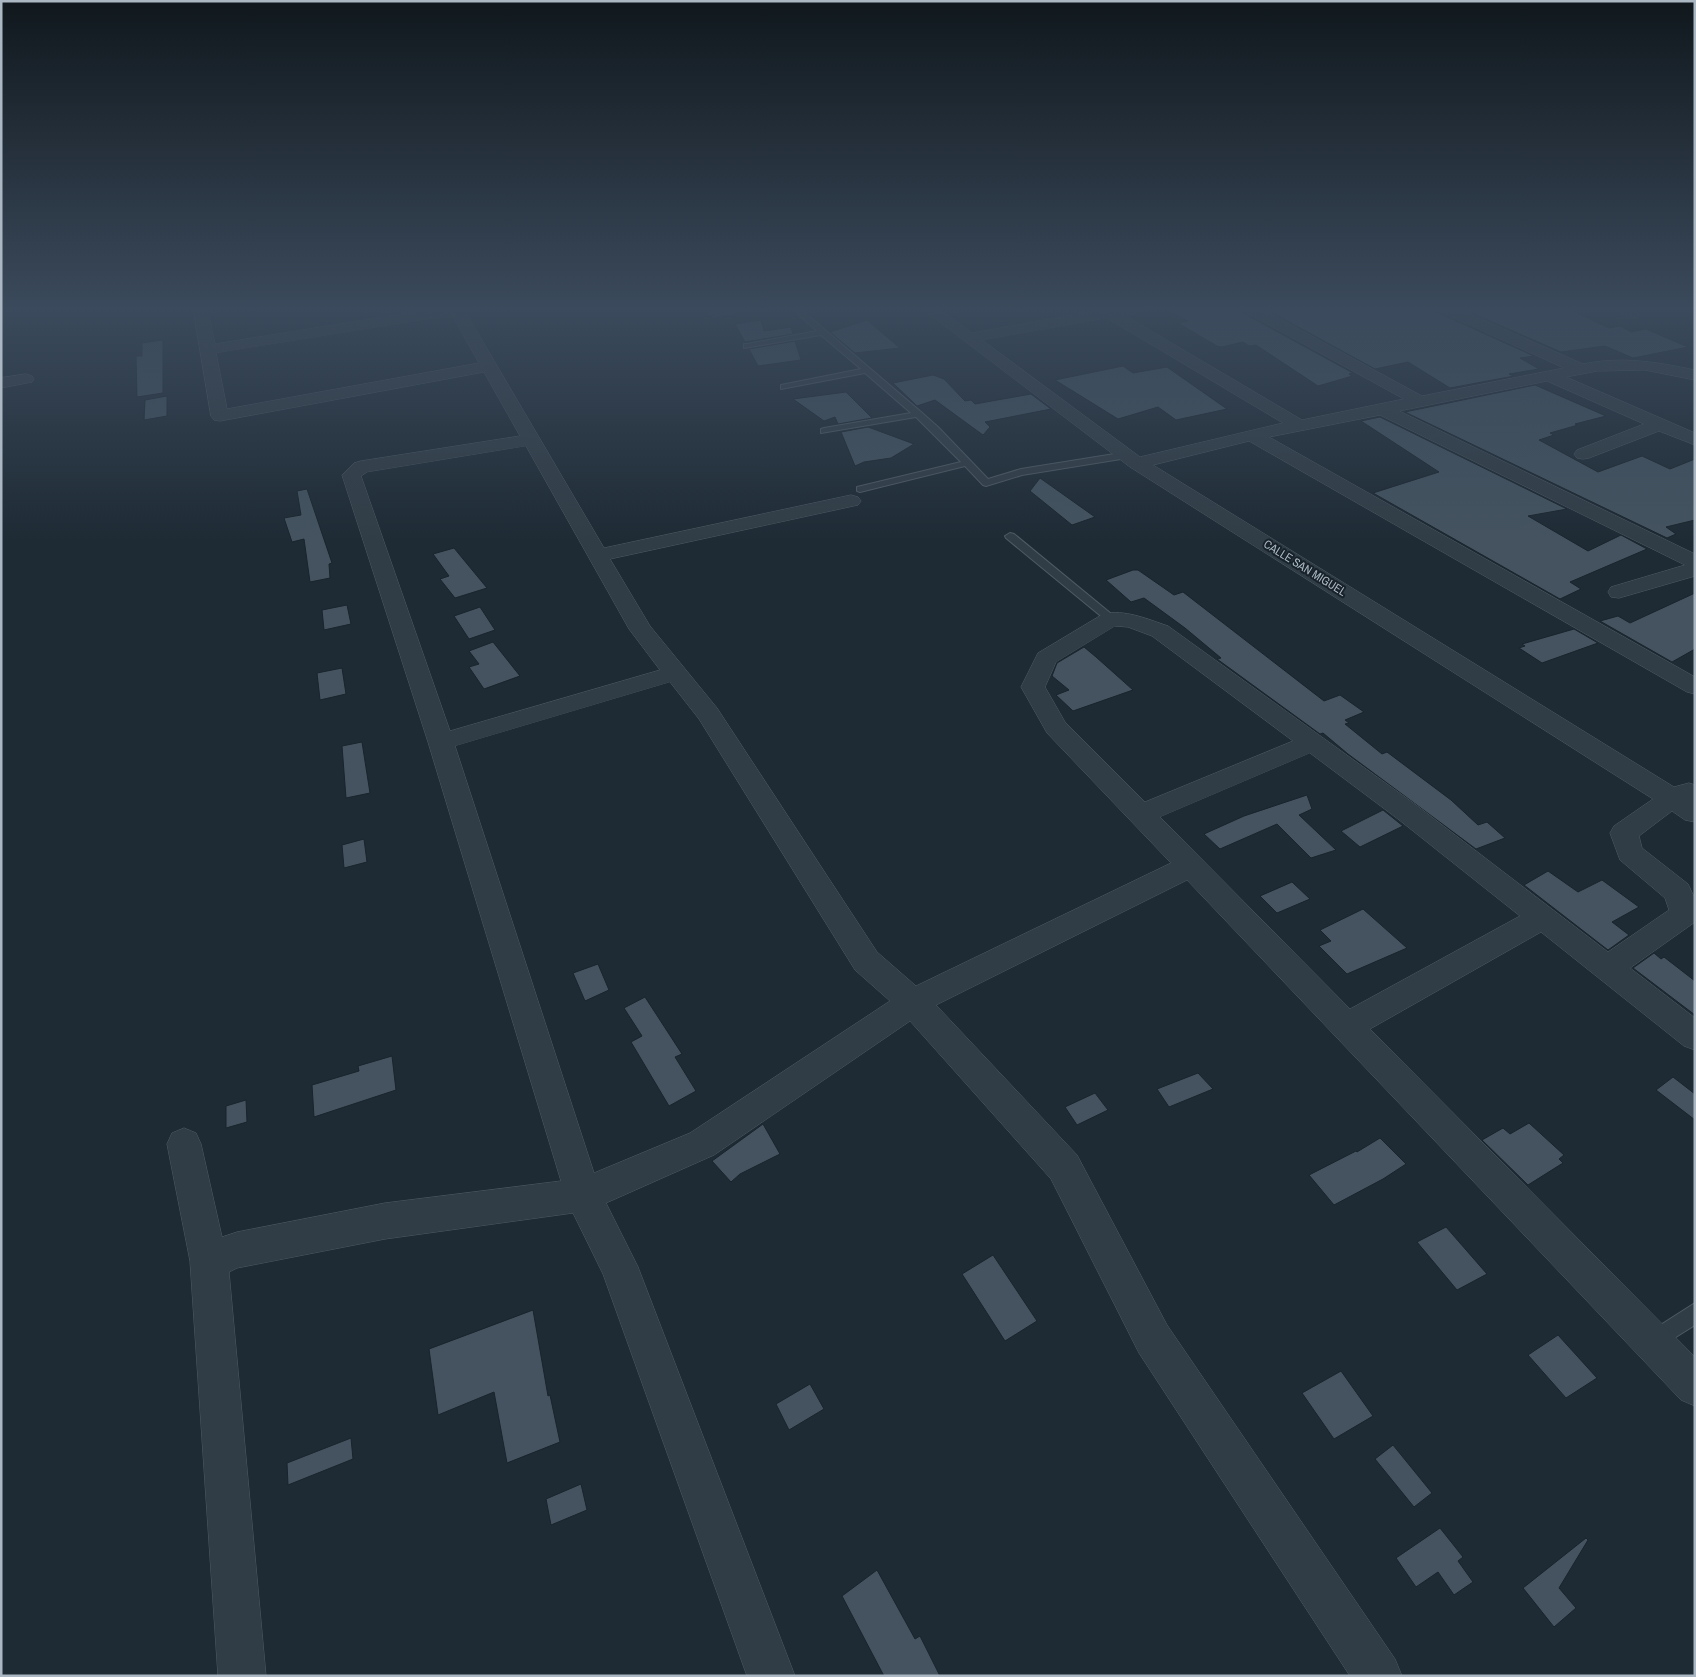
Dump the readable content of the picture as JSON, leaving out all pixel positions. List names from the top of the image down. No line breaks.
{"streets":{"street":["CALLE SAN MIGUEL"]}}
